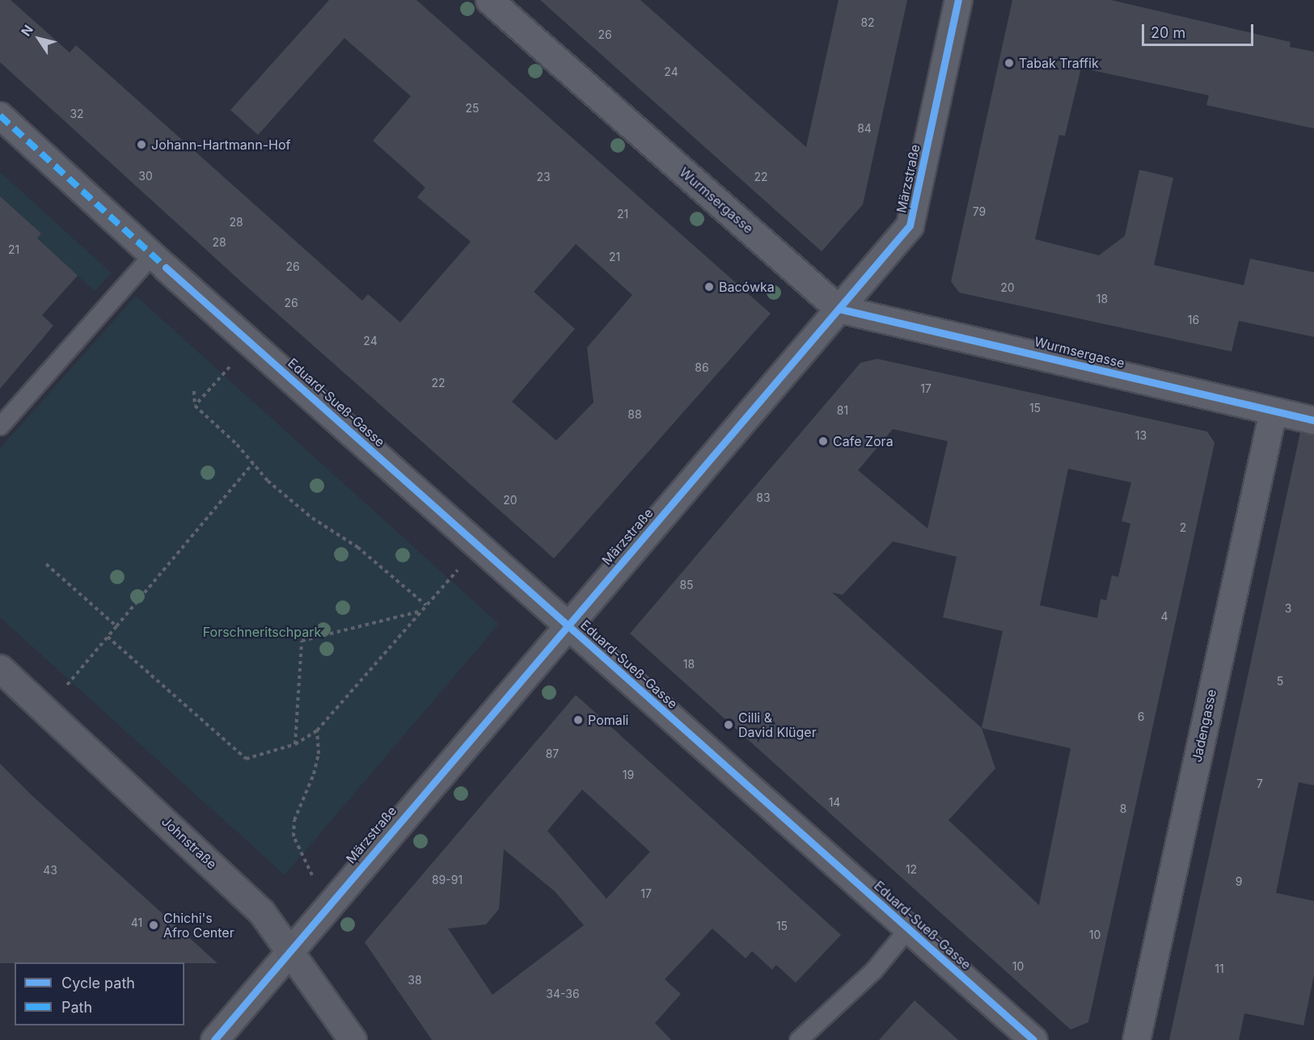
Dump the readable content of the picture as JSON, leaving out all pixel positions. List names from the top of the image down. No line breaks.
{"streets":{"main road":["Johnstraße"],"street":["Märzstraße","Wurmsergasse","Eduard-Sueß-Gasse","Jadengasse"]},"crossings":[["Märzstraße","Wurmsergasse"],["Märzstraße","Eduard-Sueß-Gasse"],["Märzstraße","Johnstraße"],["Wurmsergasse","Jadengasse"]],"parks":["Forschneritschpark"],"places":["Tabak Traffik","Johann-Hartmann-Hof","Bacówka","Cafe Zora","Pomali","Cilli & David Klüger","Chichi's Afro Center"],"house_numbers":["82","26","24","25","32","84","30","23","22","79","21","28","28","21","21","26","20","18","26","16","24","86","22","17","15","81","88","13","83","20","2","85","3","4","18","5","6","87","19","7","14","8","12","43","89-91","9","17","41","15","10","10","11","38","34-36"],"legend":["Cycle path","Path"],"scale_bar":"20 m","north":"top left"}
